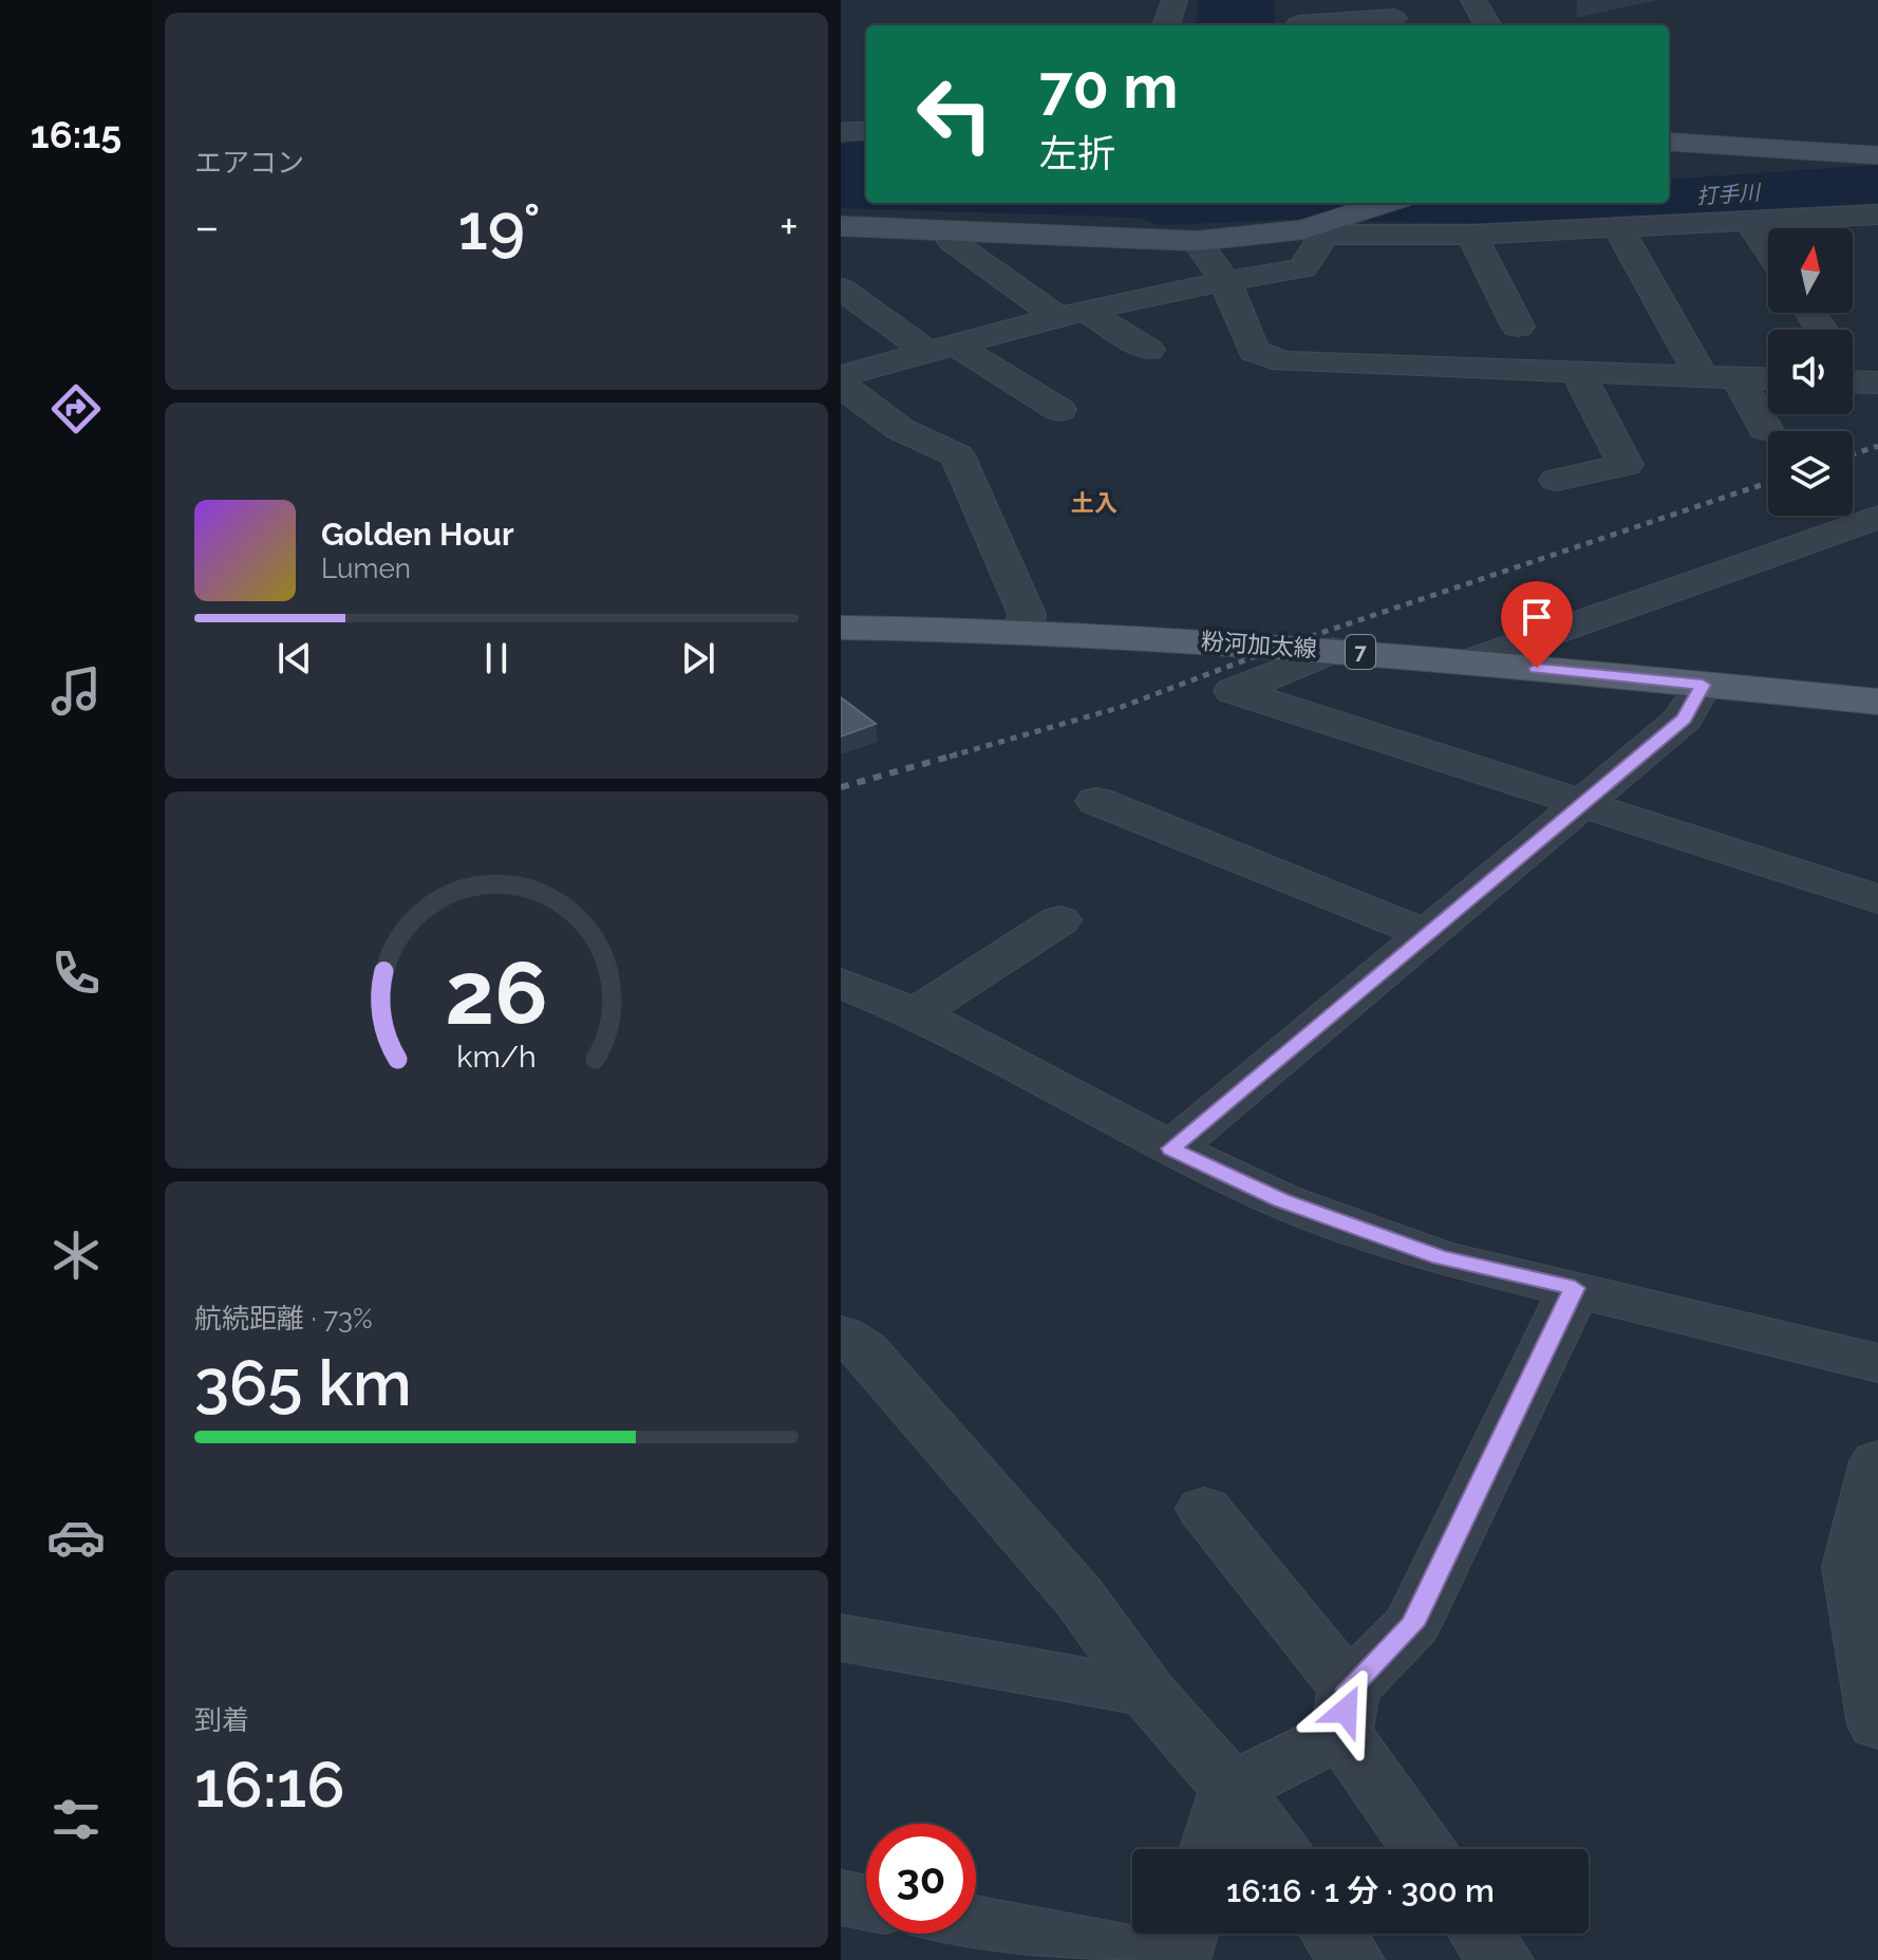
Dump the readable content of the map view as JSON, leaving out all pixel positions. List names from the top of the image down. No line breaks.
{"streets":{"main road":["粉河加太線","7"]},"districts":["土入"],"water":["打手川"],"north":"top","page":{"tabs":"16:15","tile":["エアコン",["航続距離 · 73%","365 km"],["到着","16:16"]],"turn":["70 m","左折"],"heat":["−","19°","+"],"song":["Golden Hour","Lumen"],"limit":"30","trip":"16:16 · 1 分 · 300 m","gauge":["26","km/h"]}}
